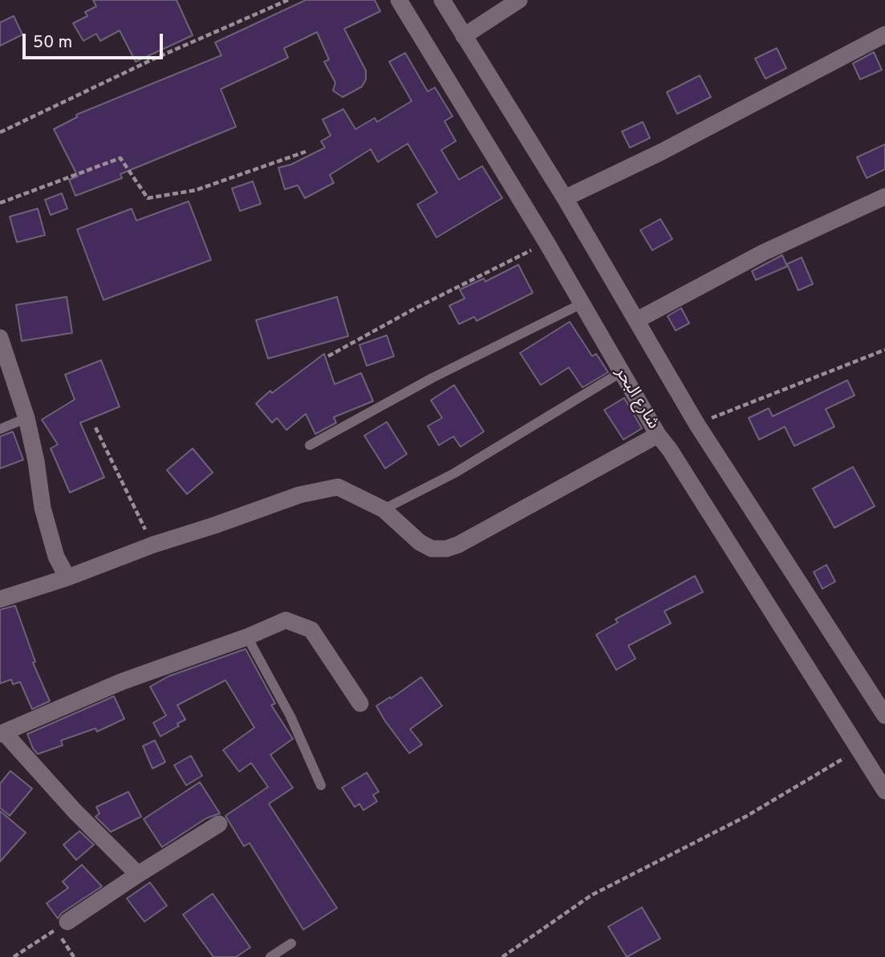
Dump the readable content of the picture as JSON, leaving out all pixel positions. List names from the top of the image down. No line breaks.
{"streets":{"street":["شارع البحر"]},"scale_bar":"50 m"}
